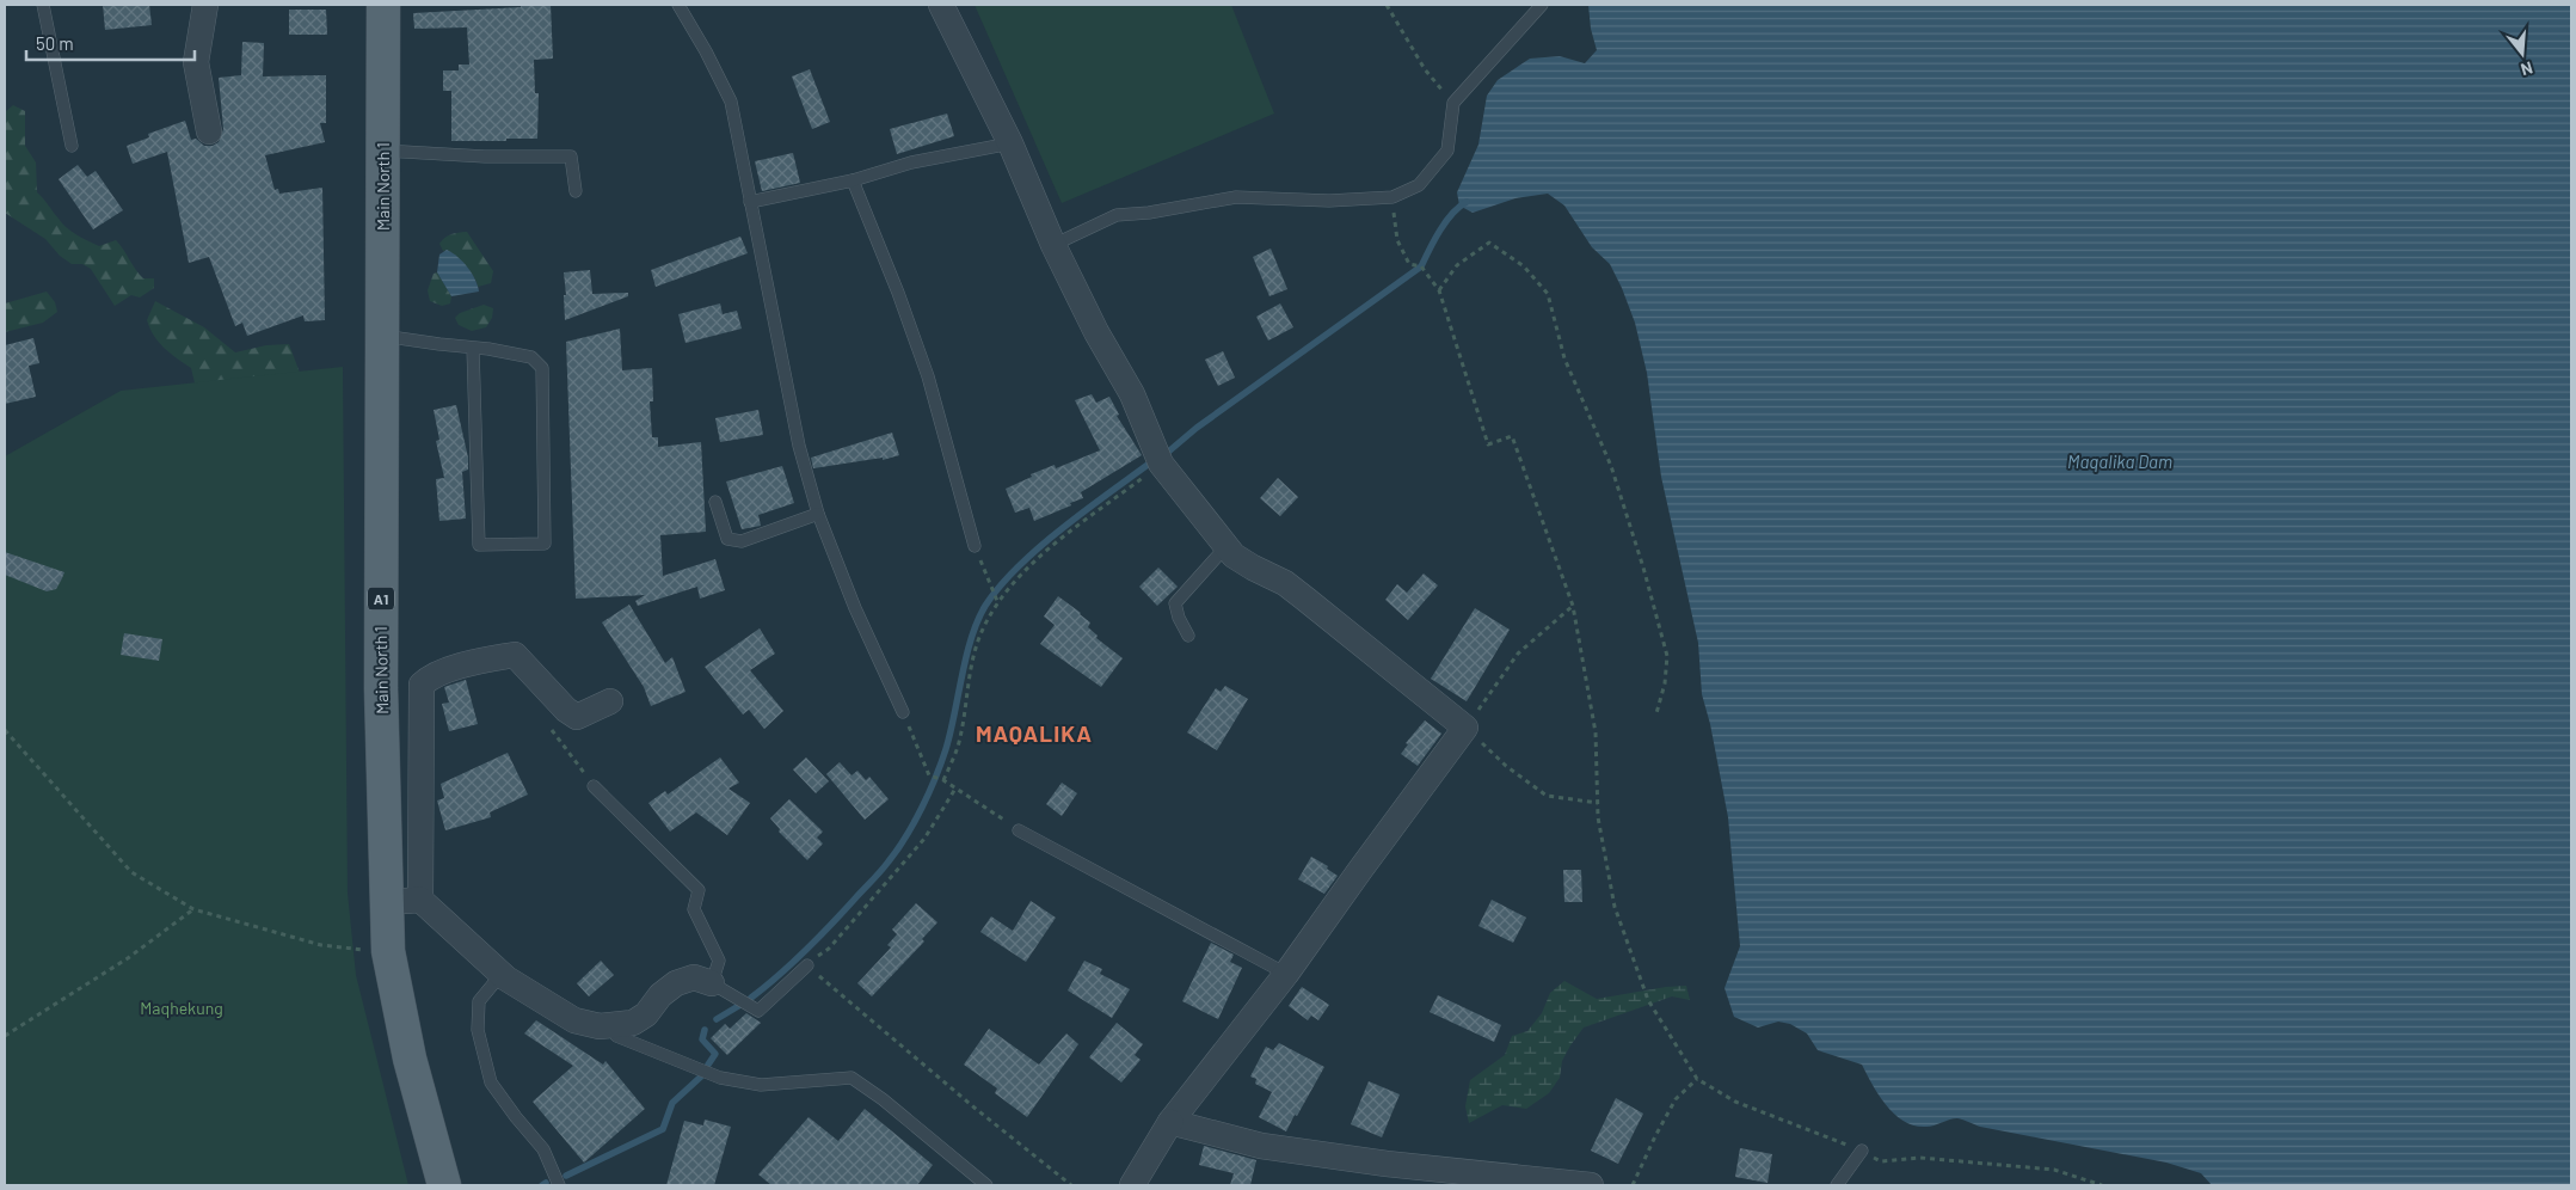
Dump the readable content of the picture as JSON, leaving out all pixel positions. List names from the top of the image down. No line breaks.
{"streets":{"main road":["Main North 1","A1"]},"districts":["MAQALIKA"],"water":["Maqalika Dam"],"parks":["Maqhekung"],"scale_bar":"50 m","north":"bottom"}
